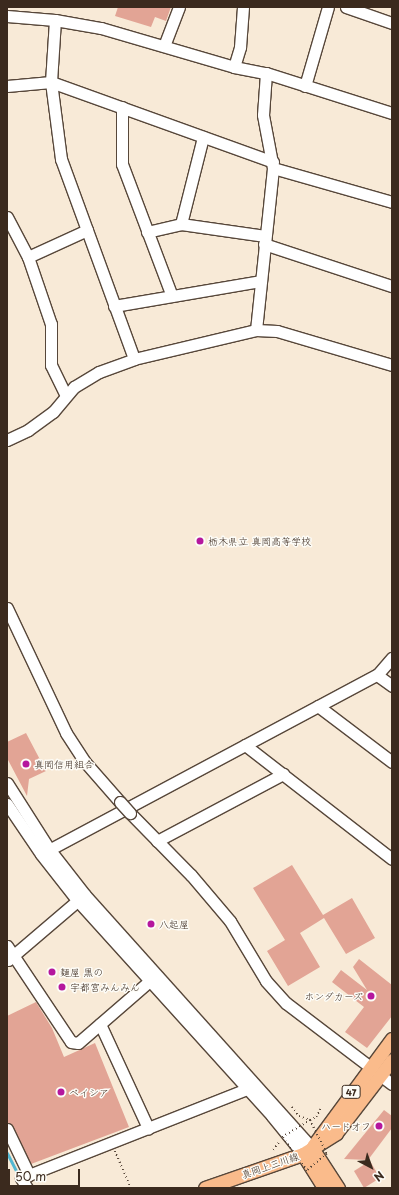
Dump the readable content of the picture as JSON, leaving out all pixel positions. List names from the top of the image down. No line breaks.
{"streets":{"main road":["47","真岡上三川線"]},"crossings":[["47","真岡上三川線"]],"places":["栃木県立 真岡高等学校","真岡信用組合","八起屋","麺屋 黒の","宇都宮みんみん","ホンダカーズ","ベイシア","ハードオフ"],"scale_bar":"50 m","north":"bottom right"}
